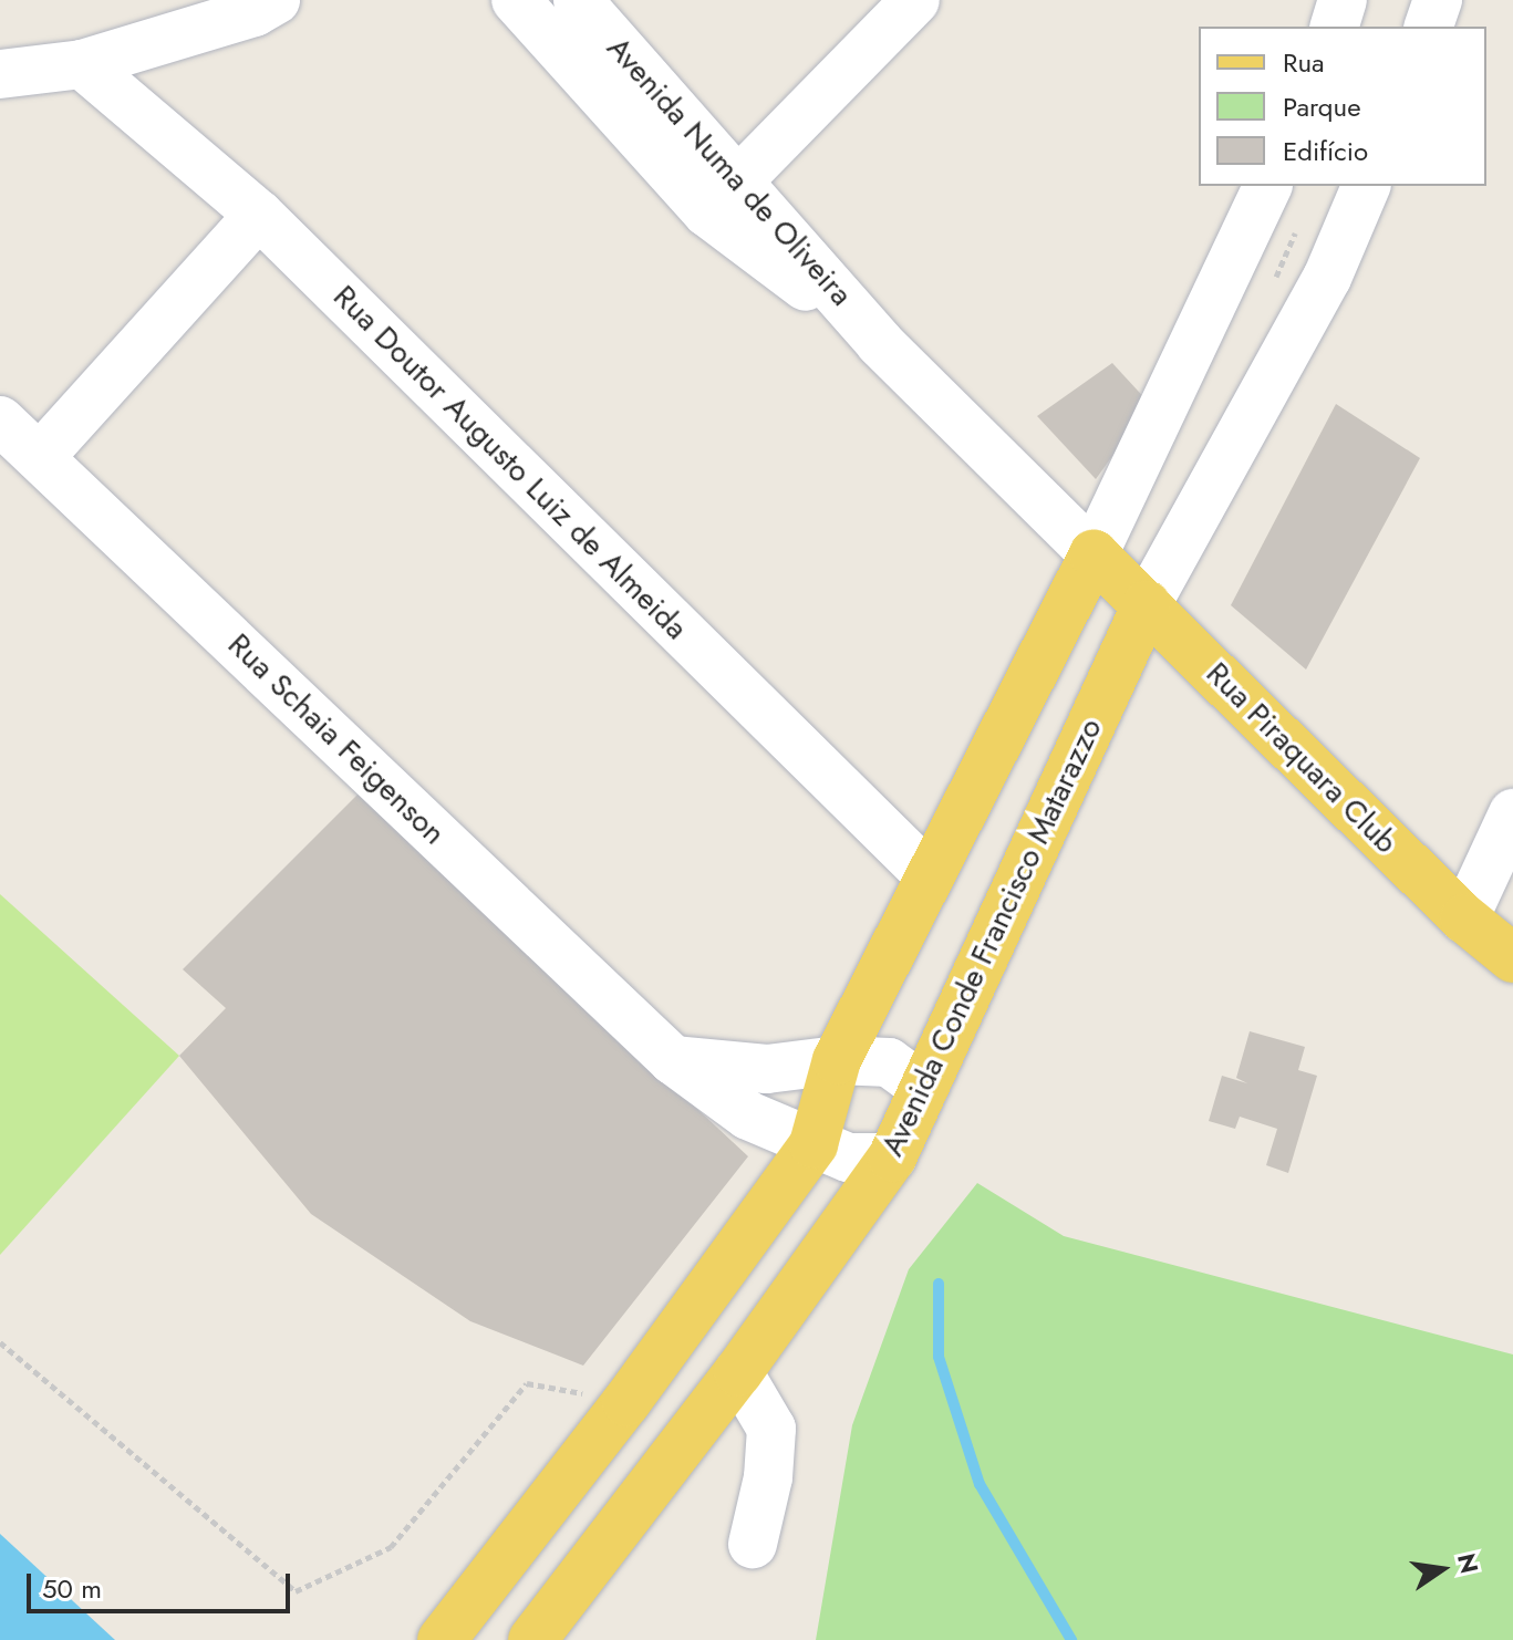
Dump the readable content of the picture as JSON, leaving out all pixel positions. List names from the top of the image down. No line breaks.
{"streets":{"main road":["Rua Piraquara Club","Avenida Conde Francisco Matarazzo"],"street":["Avenida Numa de Oliveira","Rua Doutor Augusto Luiz de Almeida","Rua Schaia Feigenson"]},"crossings":[["Avenida Numa de Oliveira","Rua Piraquara Club"],["Rua Schaia Feigenson","Avenida Conde Francisco Matarazzo"],["Rua Piraquara Club","Avenida Conde Francisco Matarazzo"]],"legend":["Rua","Parque","Edifício"],"scale_bar":"50 m","north":"right"}
